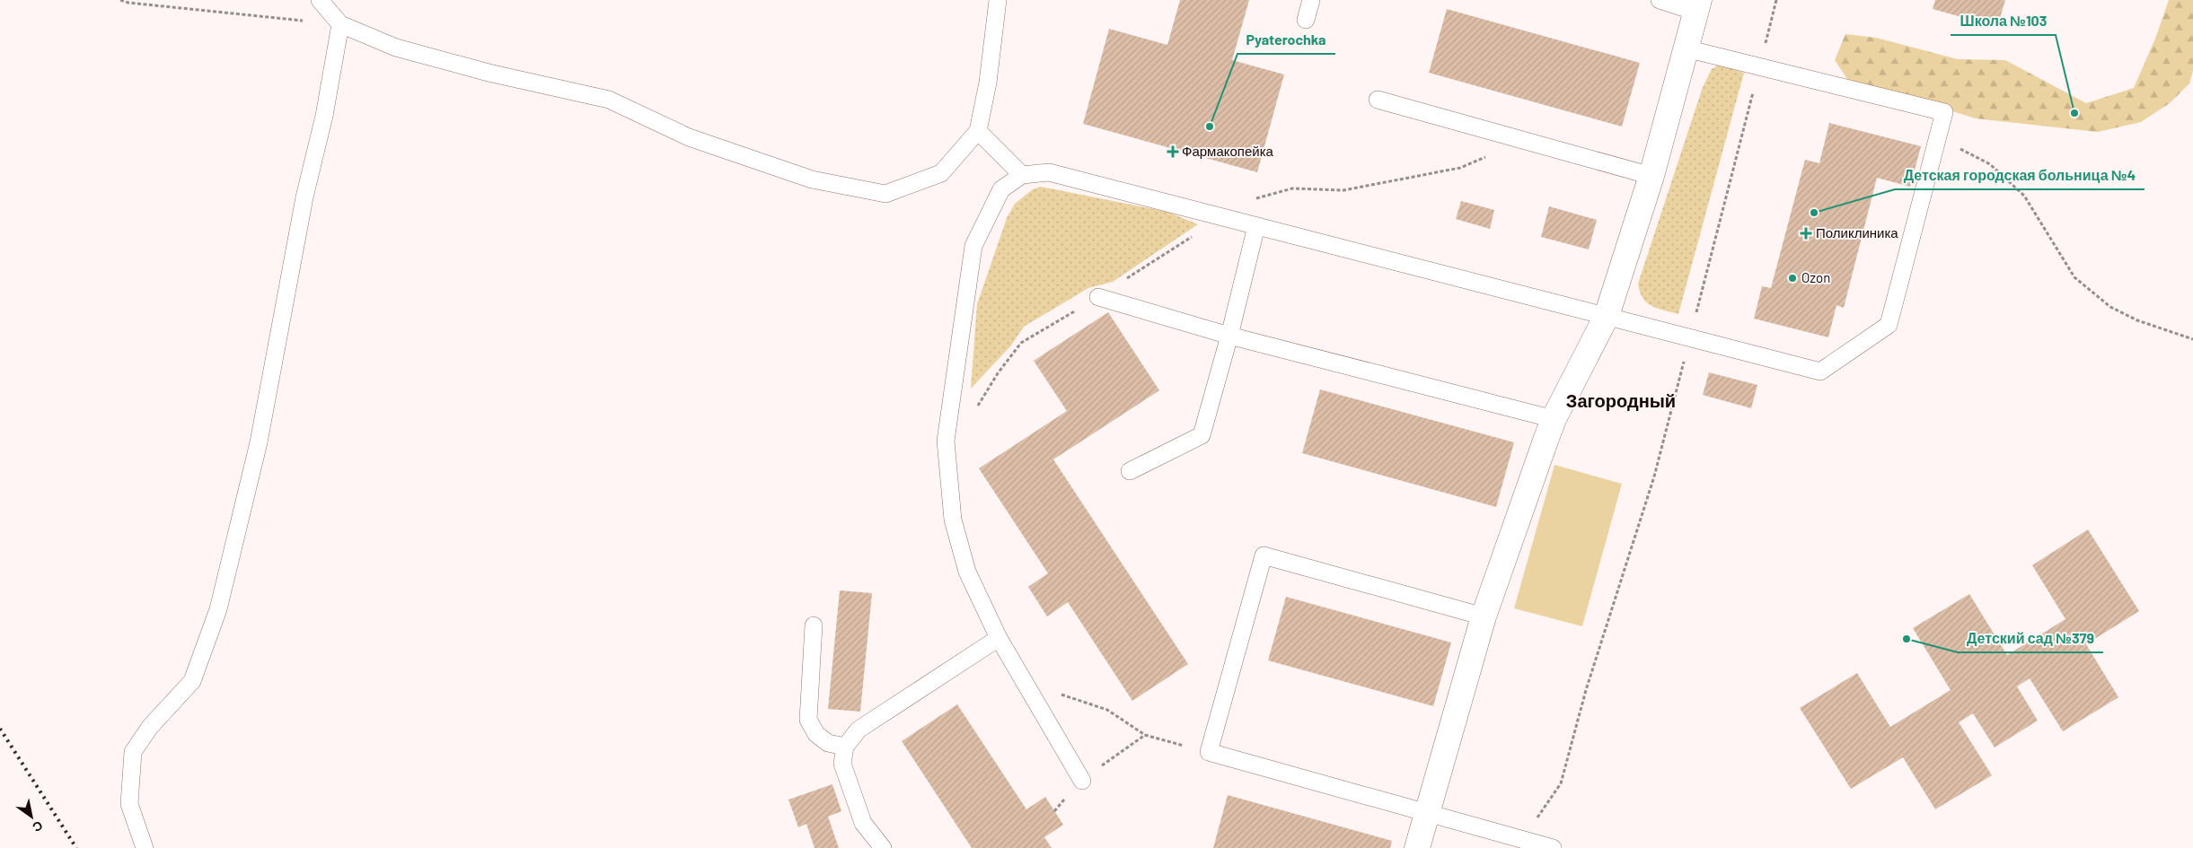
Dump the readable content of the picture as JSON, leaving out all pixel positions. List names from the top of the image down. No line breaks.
{"districts":["Загородный"],"places":{"other":["Школа №103","Pyaterochka","Детская городская больница №4","Ozon","Детский сад №379"],"health":["Фармакопейка","Поликлиника"]},"north":"bottom right"}
